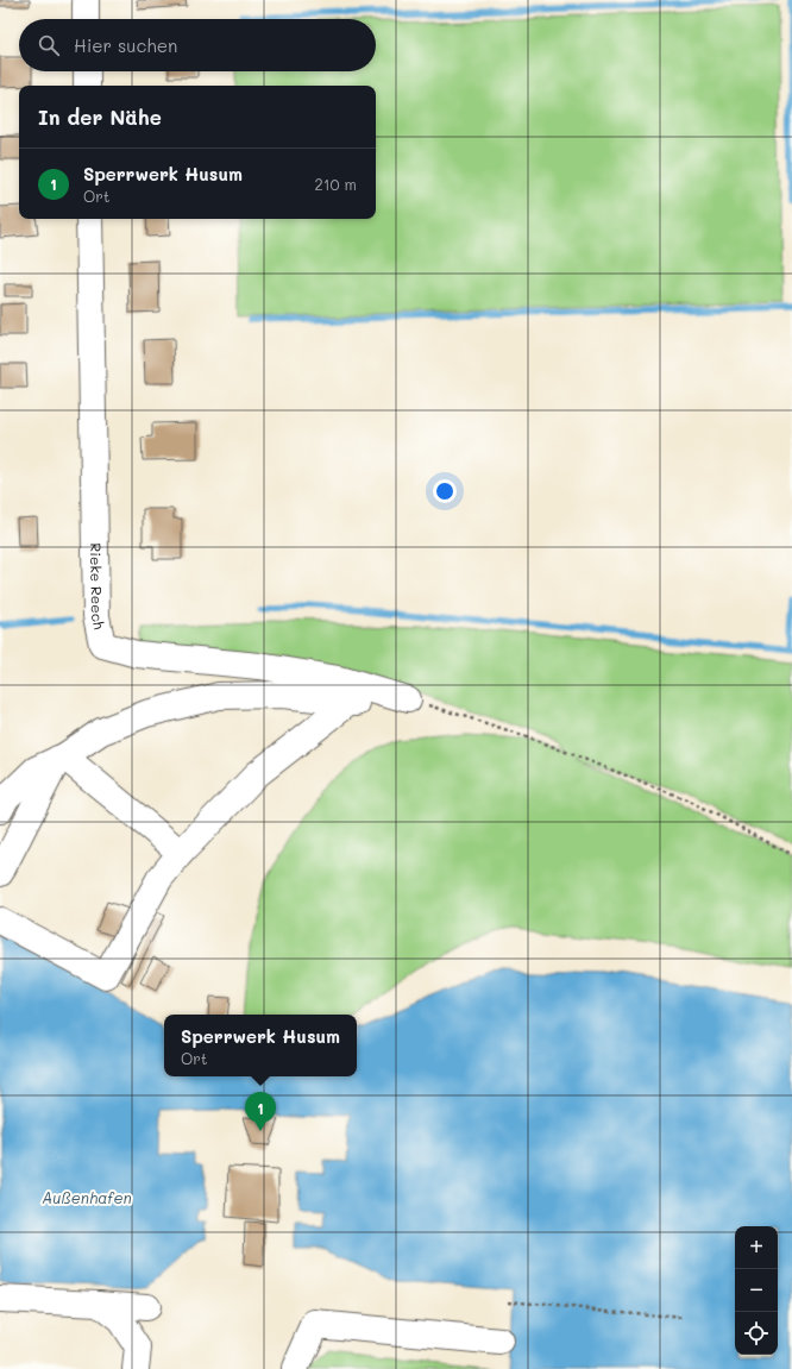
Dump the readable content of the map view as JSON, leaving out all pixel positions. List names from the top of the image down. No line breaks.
{"streets":{"street":["Rieke Reech"]},"water":["Außenhafen"],"page":{"search":"Hier suchen","heading":"In der Nähe","list":[{"mark":"1","name":"Sperrwerk Husum","note":"Ort","value":"210 m"}],"popup":["Sperrwerk Husum","Ort"],"pins":"1","map_buttons":["+","−"]}}
